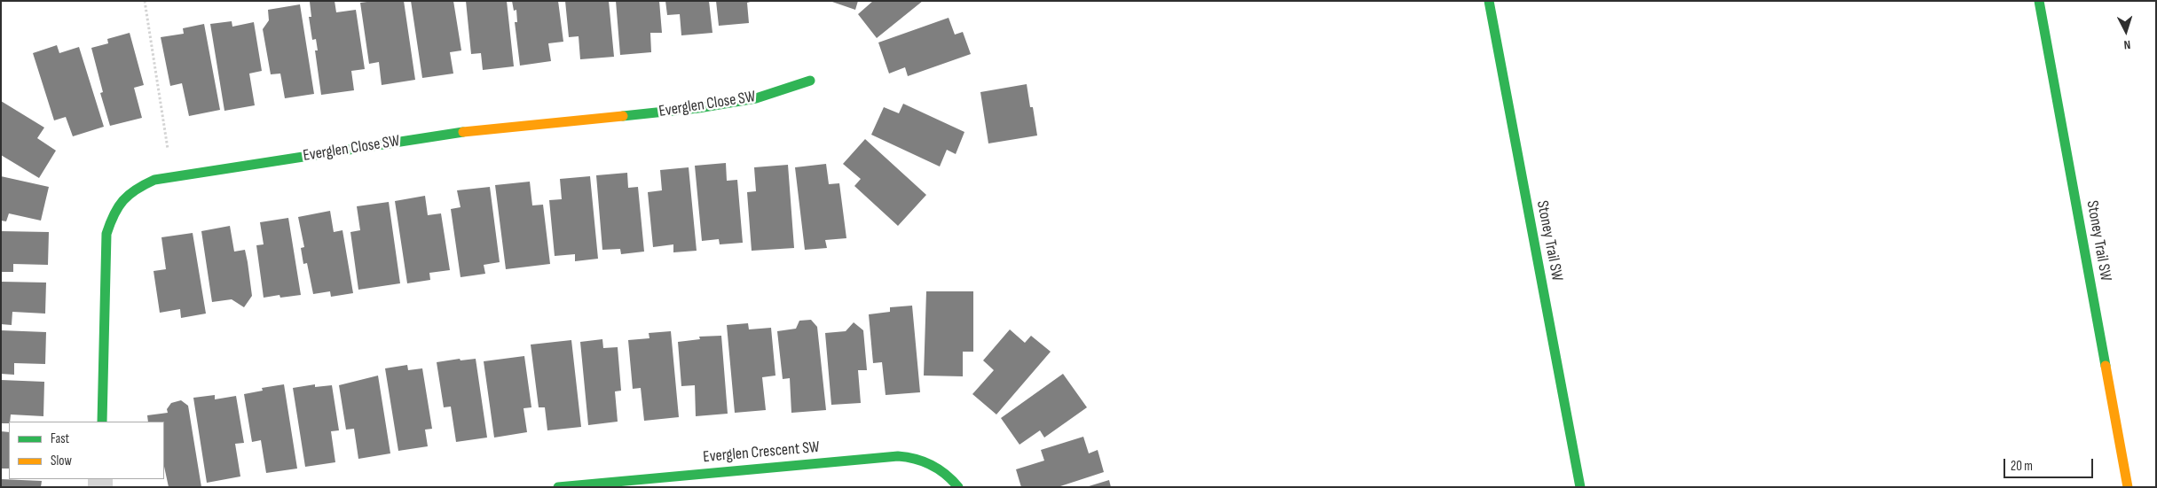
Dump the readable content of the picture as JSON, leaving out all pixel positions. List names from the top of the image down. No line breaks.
{"streets":{"main road":["Everglen Close SW","Stoney Trail SW","Everglen Crescent SW"]},"legend":["Fast","Slow"],"scale_bar":"20 m","north":"bottom"}
